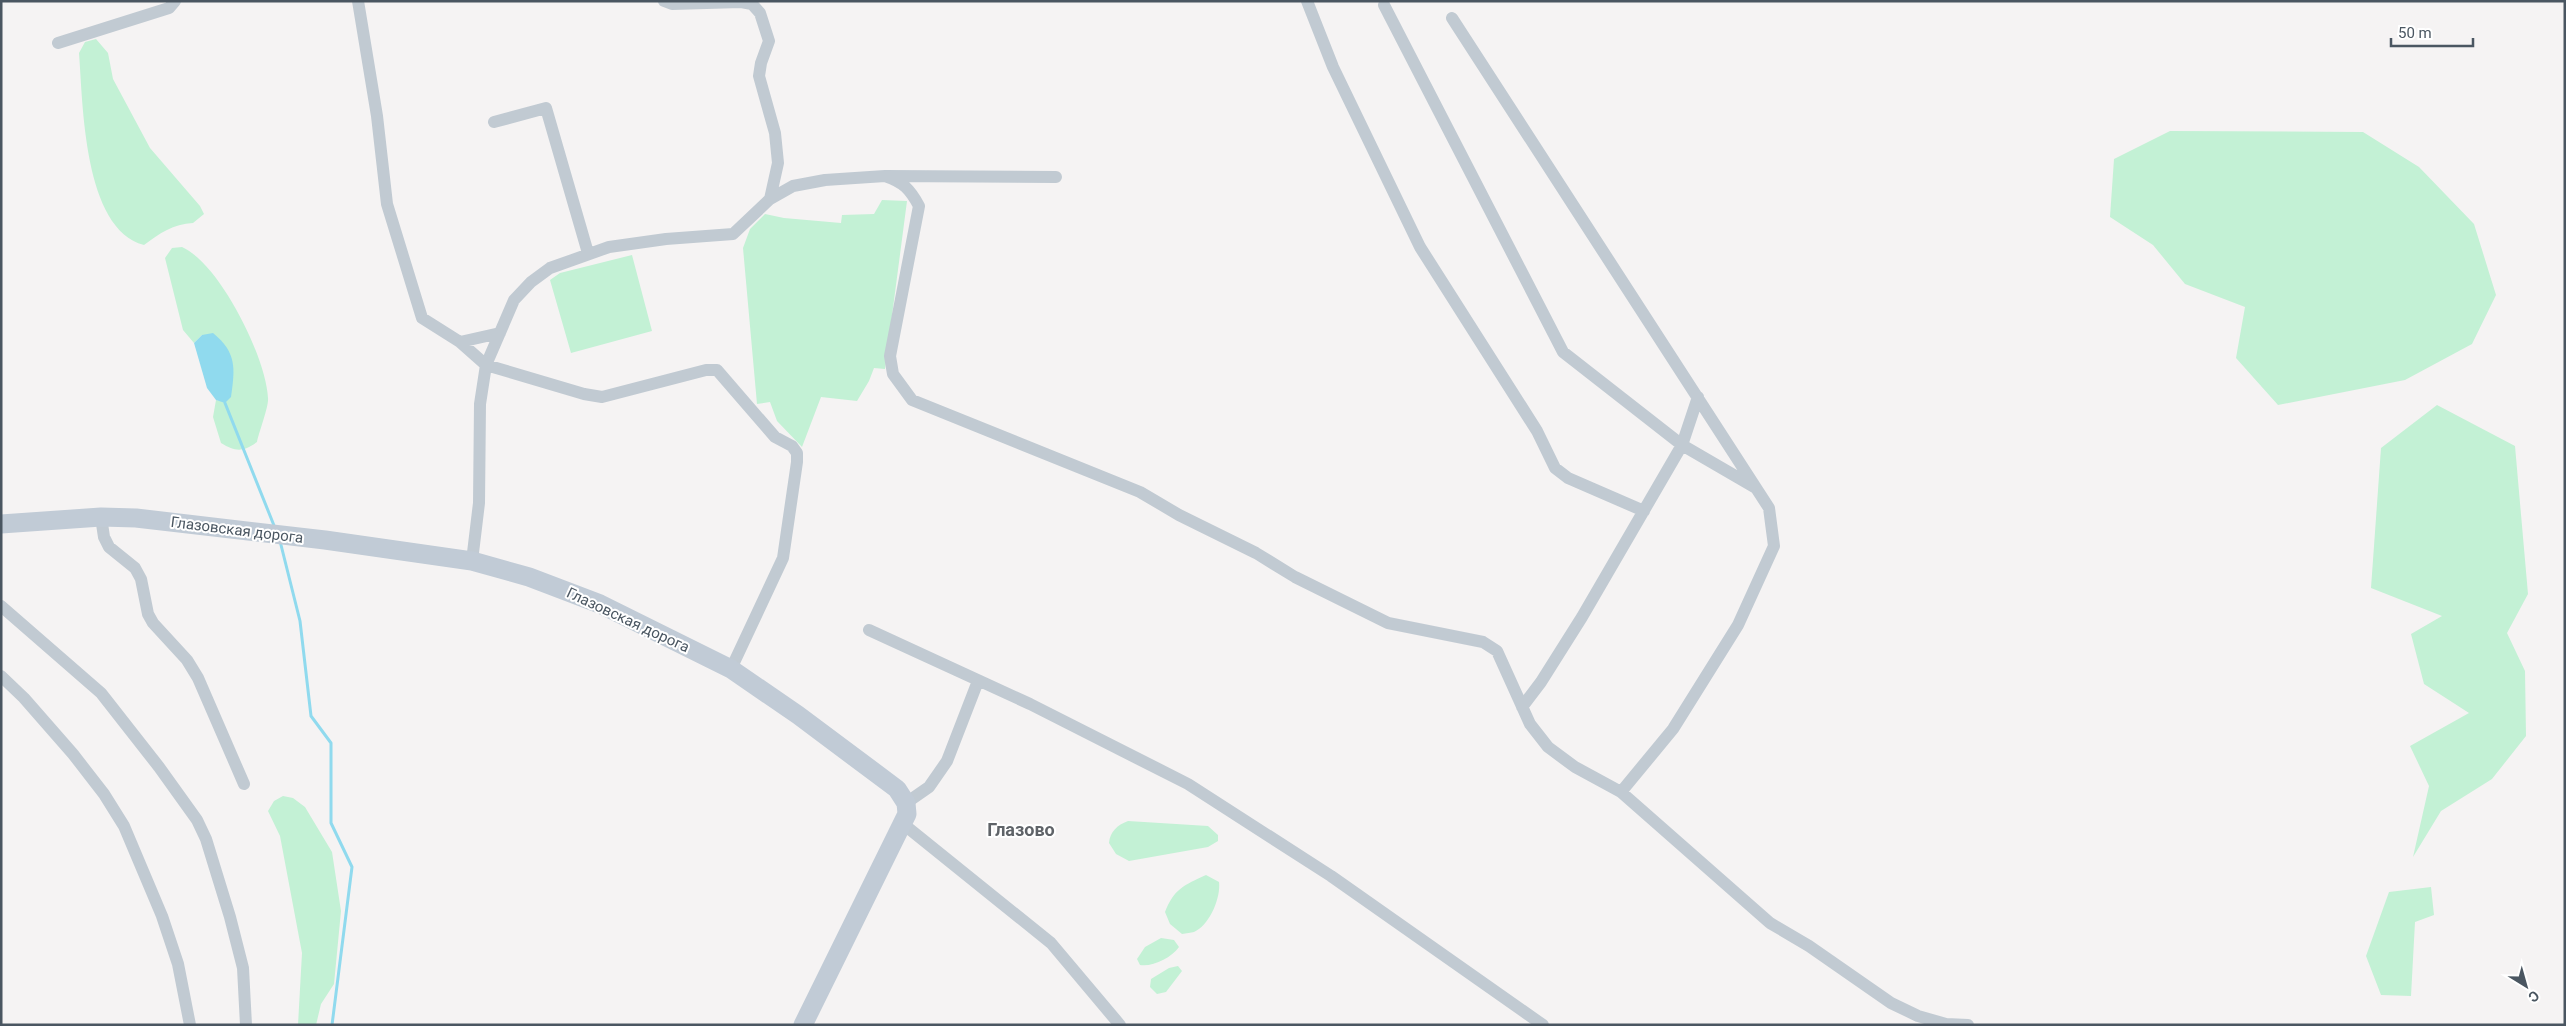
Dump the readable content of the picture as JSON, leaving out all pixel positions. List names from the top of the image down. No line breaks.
{"streets":{"street":["Глазовская дорога"]},"districts":["Глазово"],"scale_bar":"50 m","north":"bottom right"}
